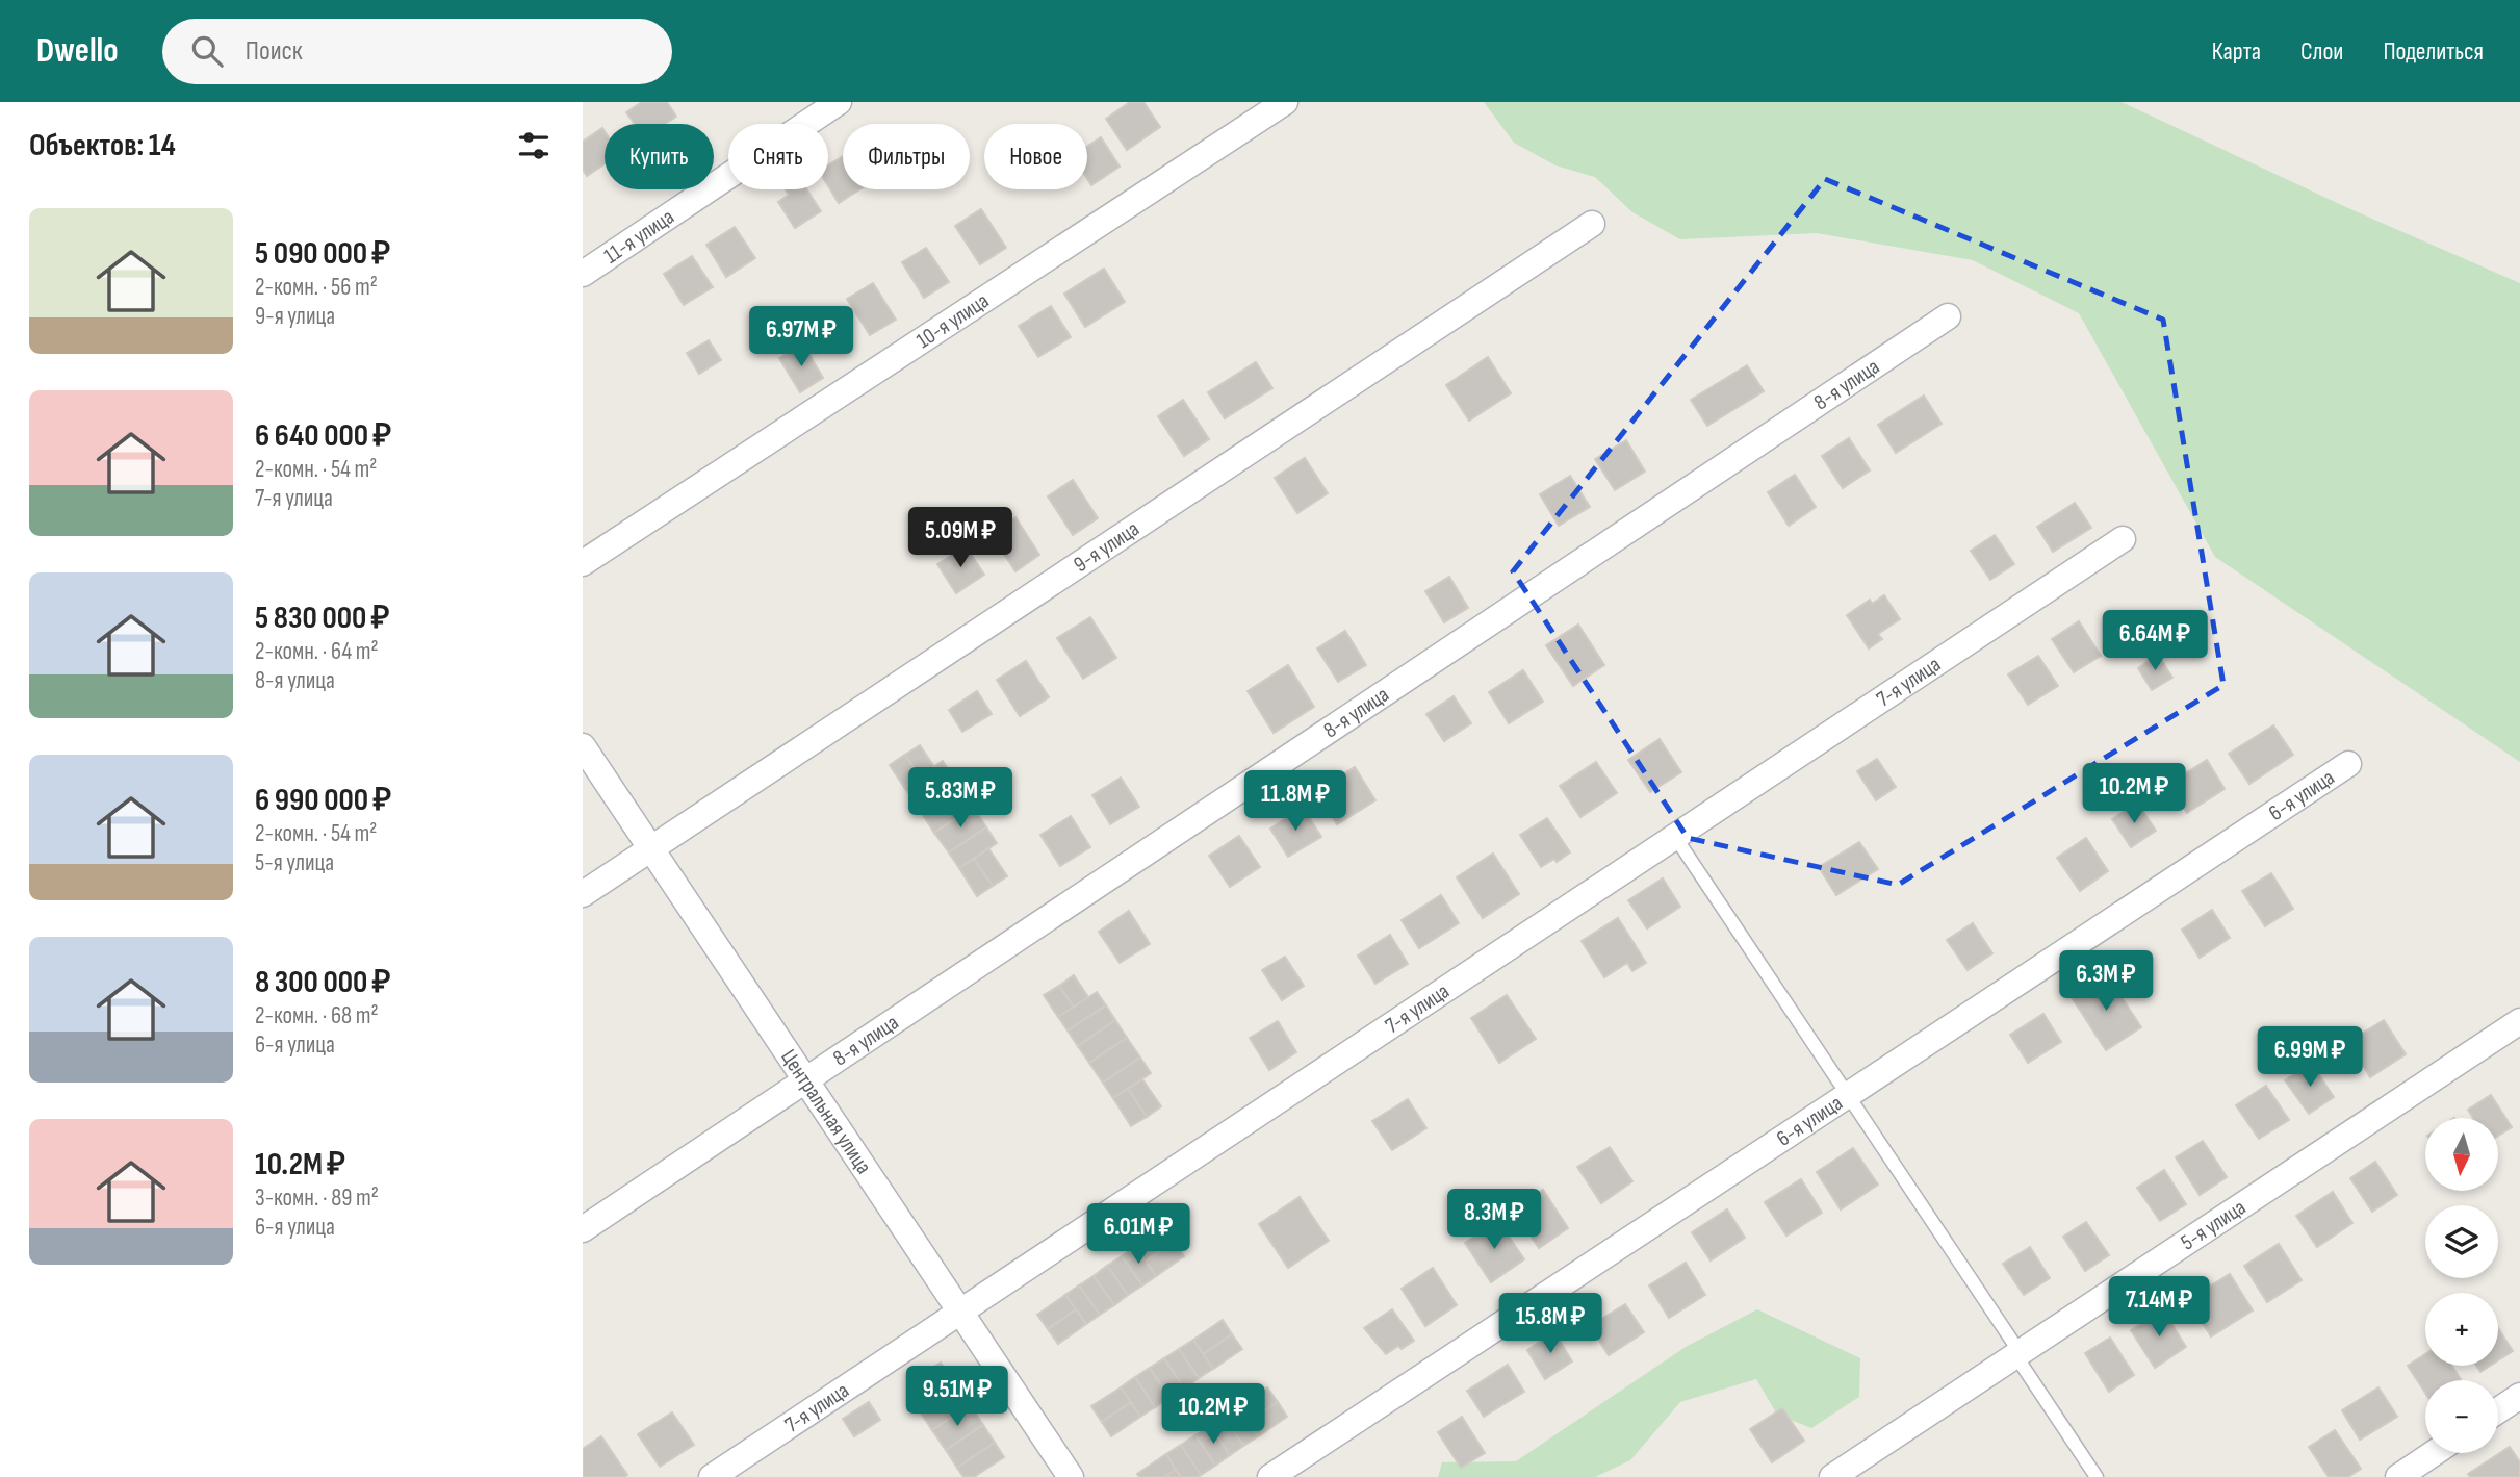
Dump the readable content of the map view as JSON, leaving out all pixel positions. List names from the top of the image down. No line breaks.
{"streets":{"street":["11-я улица","10-я улица","8-я улица","9-я улица","7-я улица","6-я улица","Центральная улица","5-я улица"]},"crossings":[["8-я улица","Центральная улица"],["9-я улица","Центральная улица"],["7-я улица","Центральная улица"]],"north":"bottom","page":{"header":"Dwello","search":"Поиск","nav":["Карта","Слои","Поделиться"],"heading":"Объектов: 14","chip":["Купить","Снять","Фильтры","Новое"],"list":[{"name":"5 090 000 ₽","note":"2-комн. · 56 m² · 9-я улица"},{"name":"6 640 000 ₽","note":"2-комн. · 54 m² · 7-я улица"},{"name":"5 830 000 ₽","note":"2-комн. · 64 m² · 8-я улица"},{"name":"6 990 000 ₽","note":"2-комн. · 54 m² · 5-я улица"},{"name":"8 300 000 ₽","note":"2-комн. · 68 m² · 6-я улица"},{"name":"10.2M ₽","note":"3-комн. · 89 m² · 6-я улица"}],"price":["6.97M ₽","5.09M ₽","6.64M ₽","10.2M ₽","5.83M ₽","11.8M ₽","6.3M ₽","6.99M ₽","8.3M ₽","6.01M ₽","7.14M ₽","15.8M ₽","9.51M ₽","10.2M ₽"],"map_buttons":["+","−"]}}
